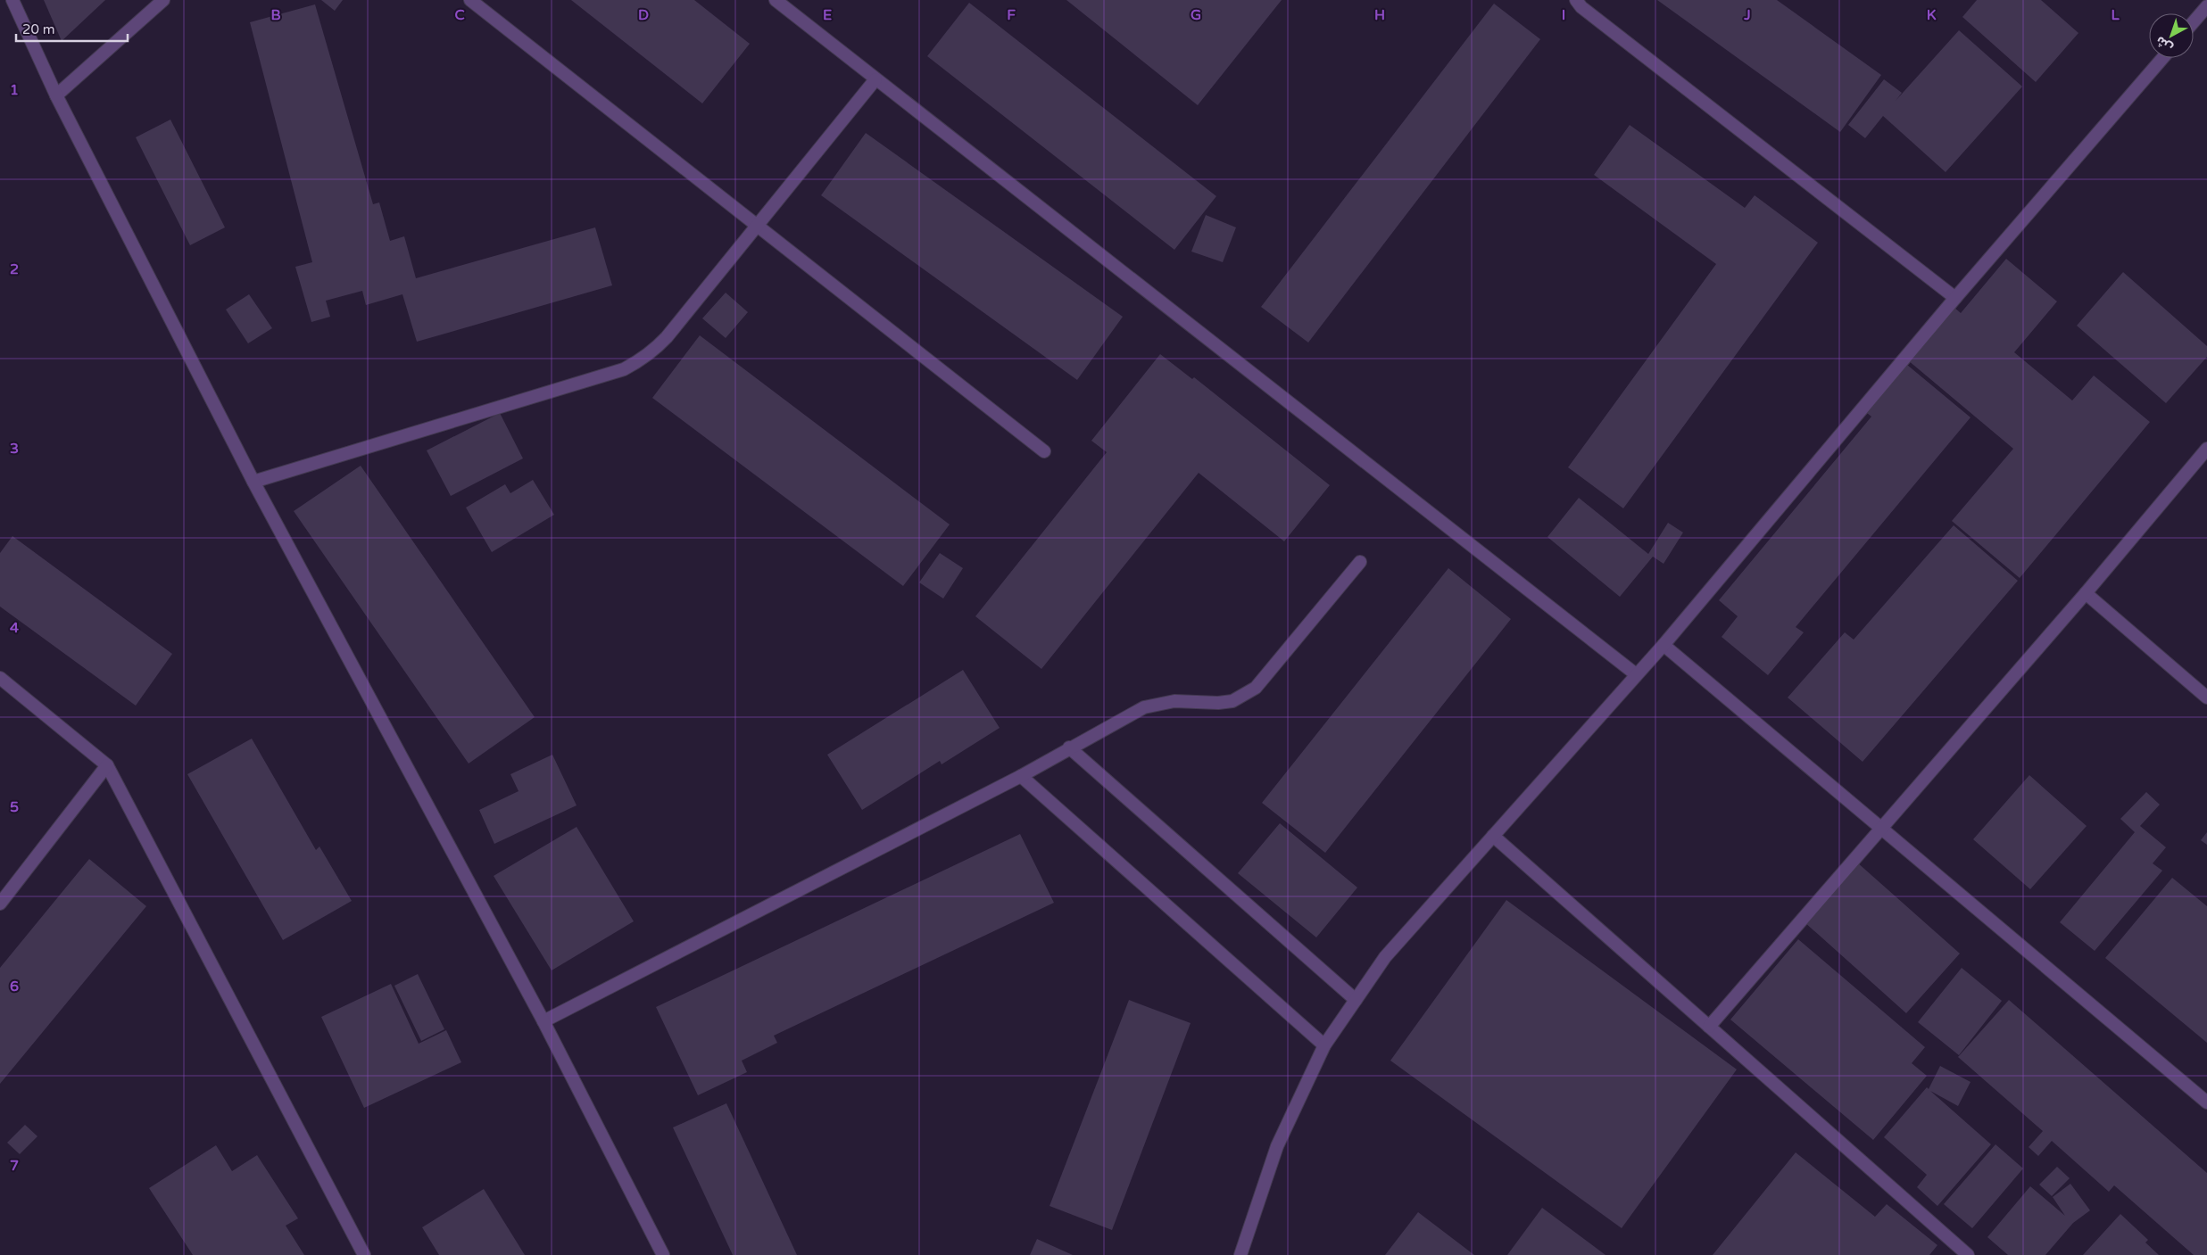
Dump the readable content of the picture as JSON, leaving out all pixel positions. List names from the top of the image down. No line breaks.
{"scale_bar":"20 m","north":"bottom left","grid":{"columns":["B","C","D","E","F","G","H","I","J","K","L"],"rows":["1","2","3","4","5","6","7"]}}
